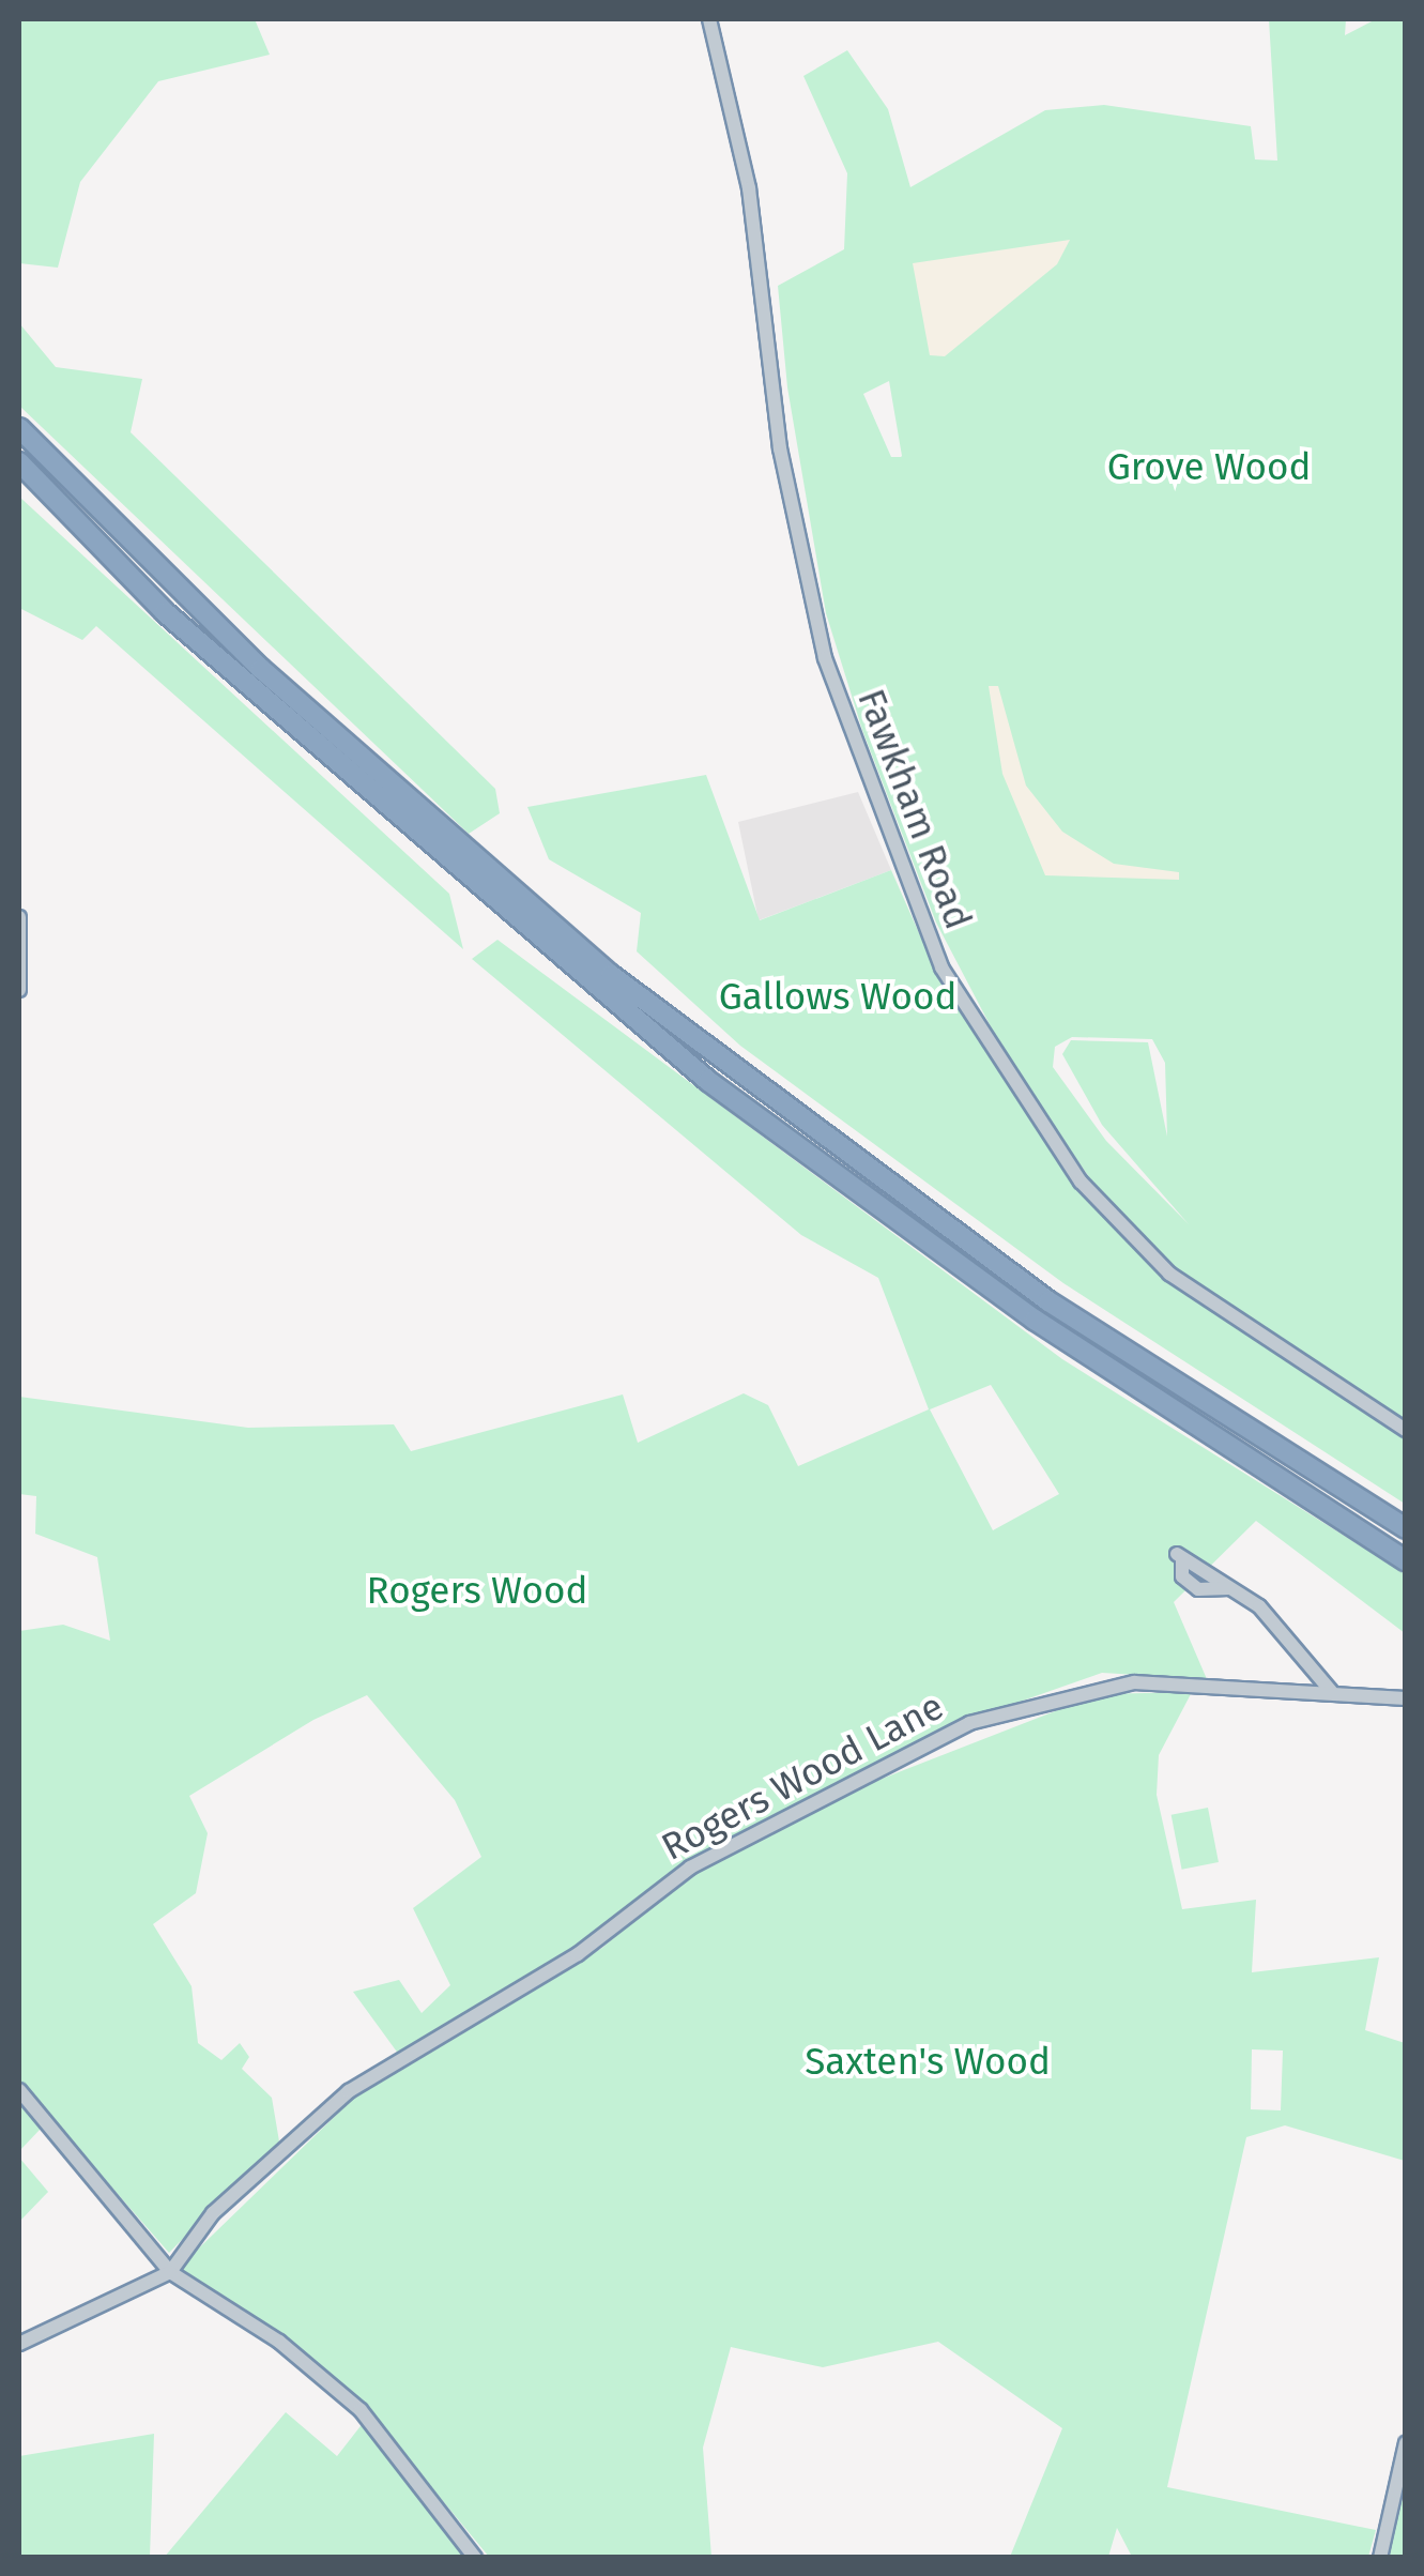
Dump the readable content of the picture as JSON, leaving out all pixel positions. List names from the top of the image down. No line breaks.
{"streets":{"street":["Fawkham Road","Rogers Wood Lane"]},"parks":["Grove Wood","Gallows Wood","Rogers Wood","Saxten's Wood"]}
